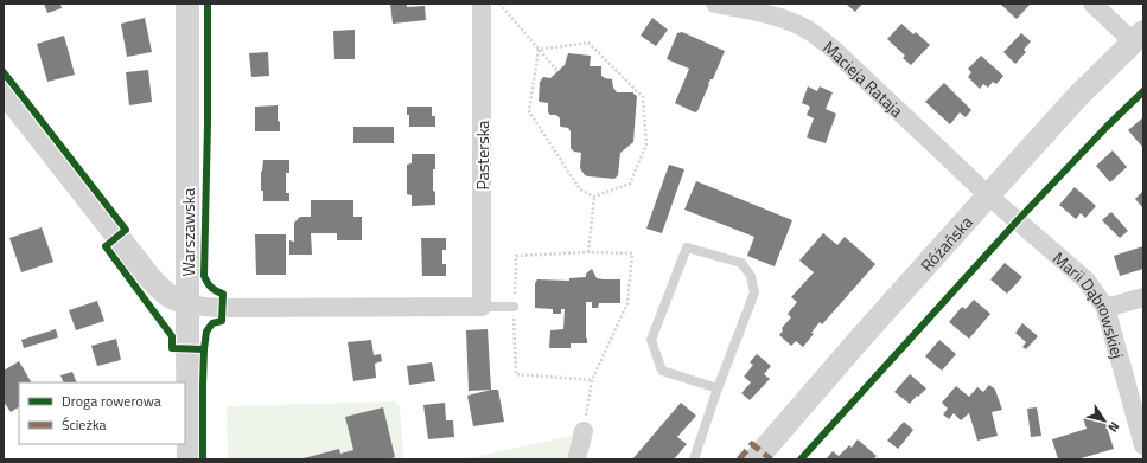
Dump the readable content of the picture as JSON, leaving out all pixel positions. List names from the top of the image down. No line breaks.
{"streets":{"street":["Macieja Rataja","Pasterska","Warszawska","Różańska","Marii Dąbrowskiej"]},"crossings":[["Macieja Rataja","Różańska"],["Macieja Rataja","Marii Dąbrowskiej"],["Różańska","Marii Dąbrowskiej"]],"legend":["Droga rowerowa","Ścieżka"],"north":"bottom right"}
